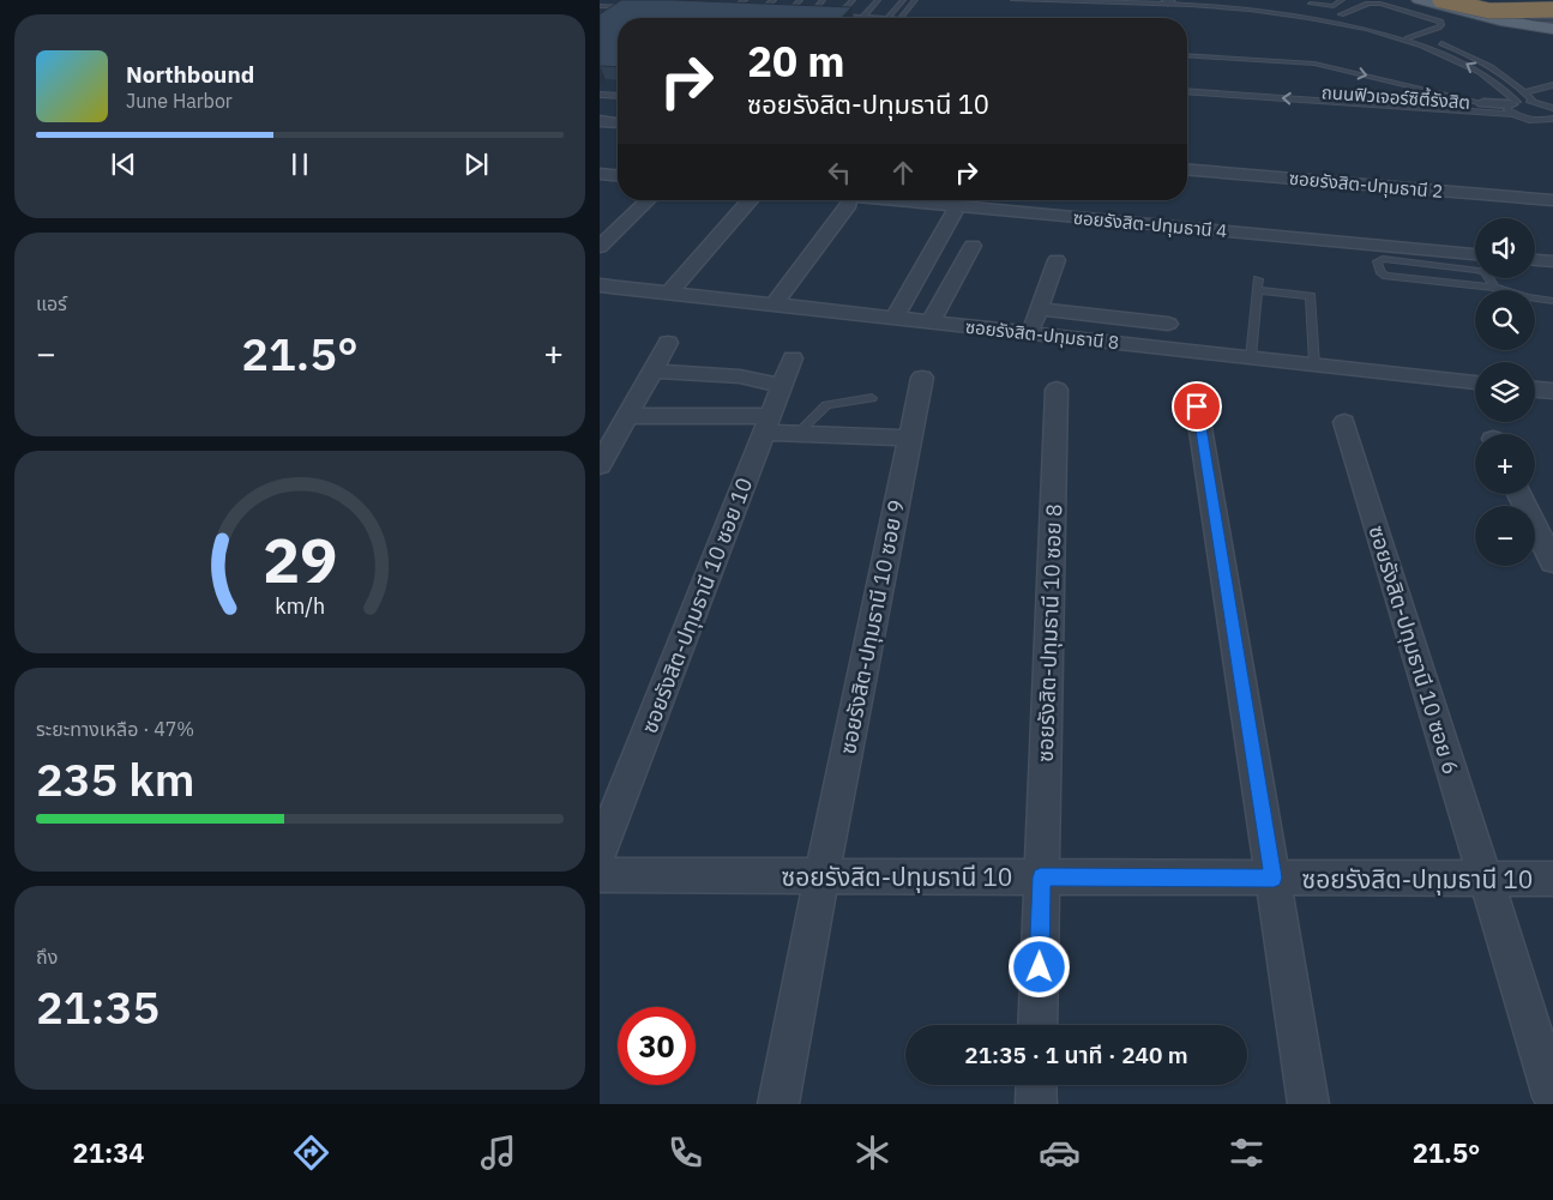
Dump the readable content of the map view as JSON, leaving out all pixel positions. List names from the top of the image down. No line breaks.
{"streets":{"street":["ซอยรังสิต-ปทุมธานี 2","ซอยรังสิต-ปทุมธานี 4","ซอยรังสิต-ปทุมธานี 8","ซอยรังสิต-ปทุมธานี 10 ซอย 10","ซอยรังสิต-ปทุมธานี 10 ซอย 9","ซอยรังสิต-ปทุมธานี 10 ซอย 8","ซอยรังสิต-ปทุมธานี 10 ซอย 6","ซอยรังสิต-ปทุมธานี 10"],"lane":["ถนนฟิวเจอร์ซิตี้รังสิต"]},"crossings":[["ซอยรังสิต-ปทุมธานี 10 ซอย 9","ซอยรังสิต-ปทุมธานี 10"],["ซอยรังสิต-ปทุมธานี 10 ซอย 8","ซอยรังสิต-ปทุมธานี 10"],["ซอยรังสิต-ปทุมธานี 10 ซอย 6","ซอยรังสิต-ปทุมธานี 10"]],"page":{"turn":["20 m","ซอยรังสิต-ปทุมธานี 10"],"song":["Northbound","June Harbor"],"map_buttons":["+","−"],"tile":["แอร์",["ระยะทางเหลือ · 47%","235 km"],["ถึง","21:35"]],"heat":["−","21.5°","+"],"limit":"30","trip":"21:35 · 1 นาที · 240 m","tabs":["21:34","21.5°"],"gauge":["29","km/h"]}}
